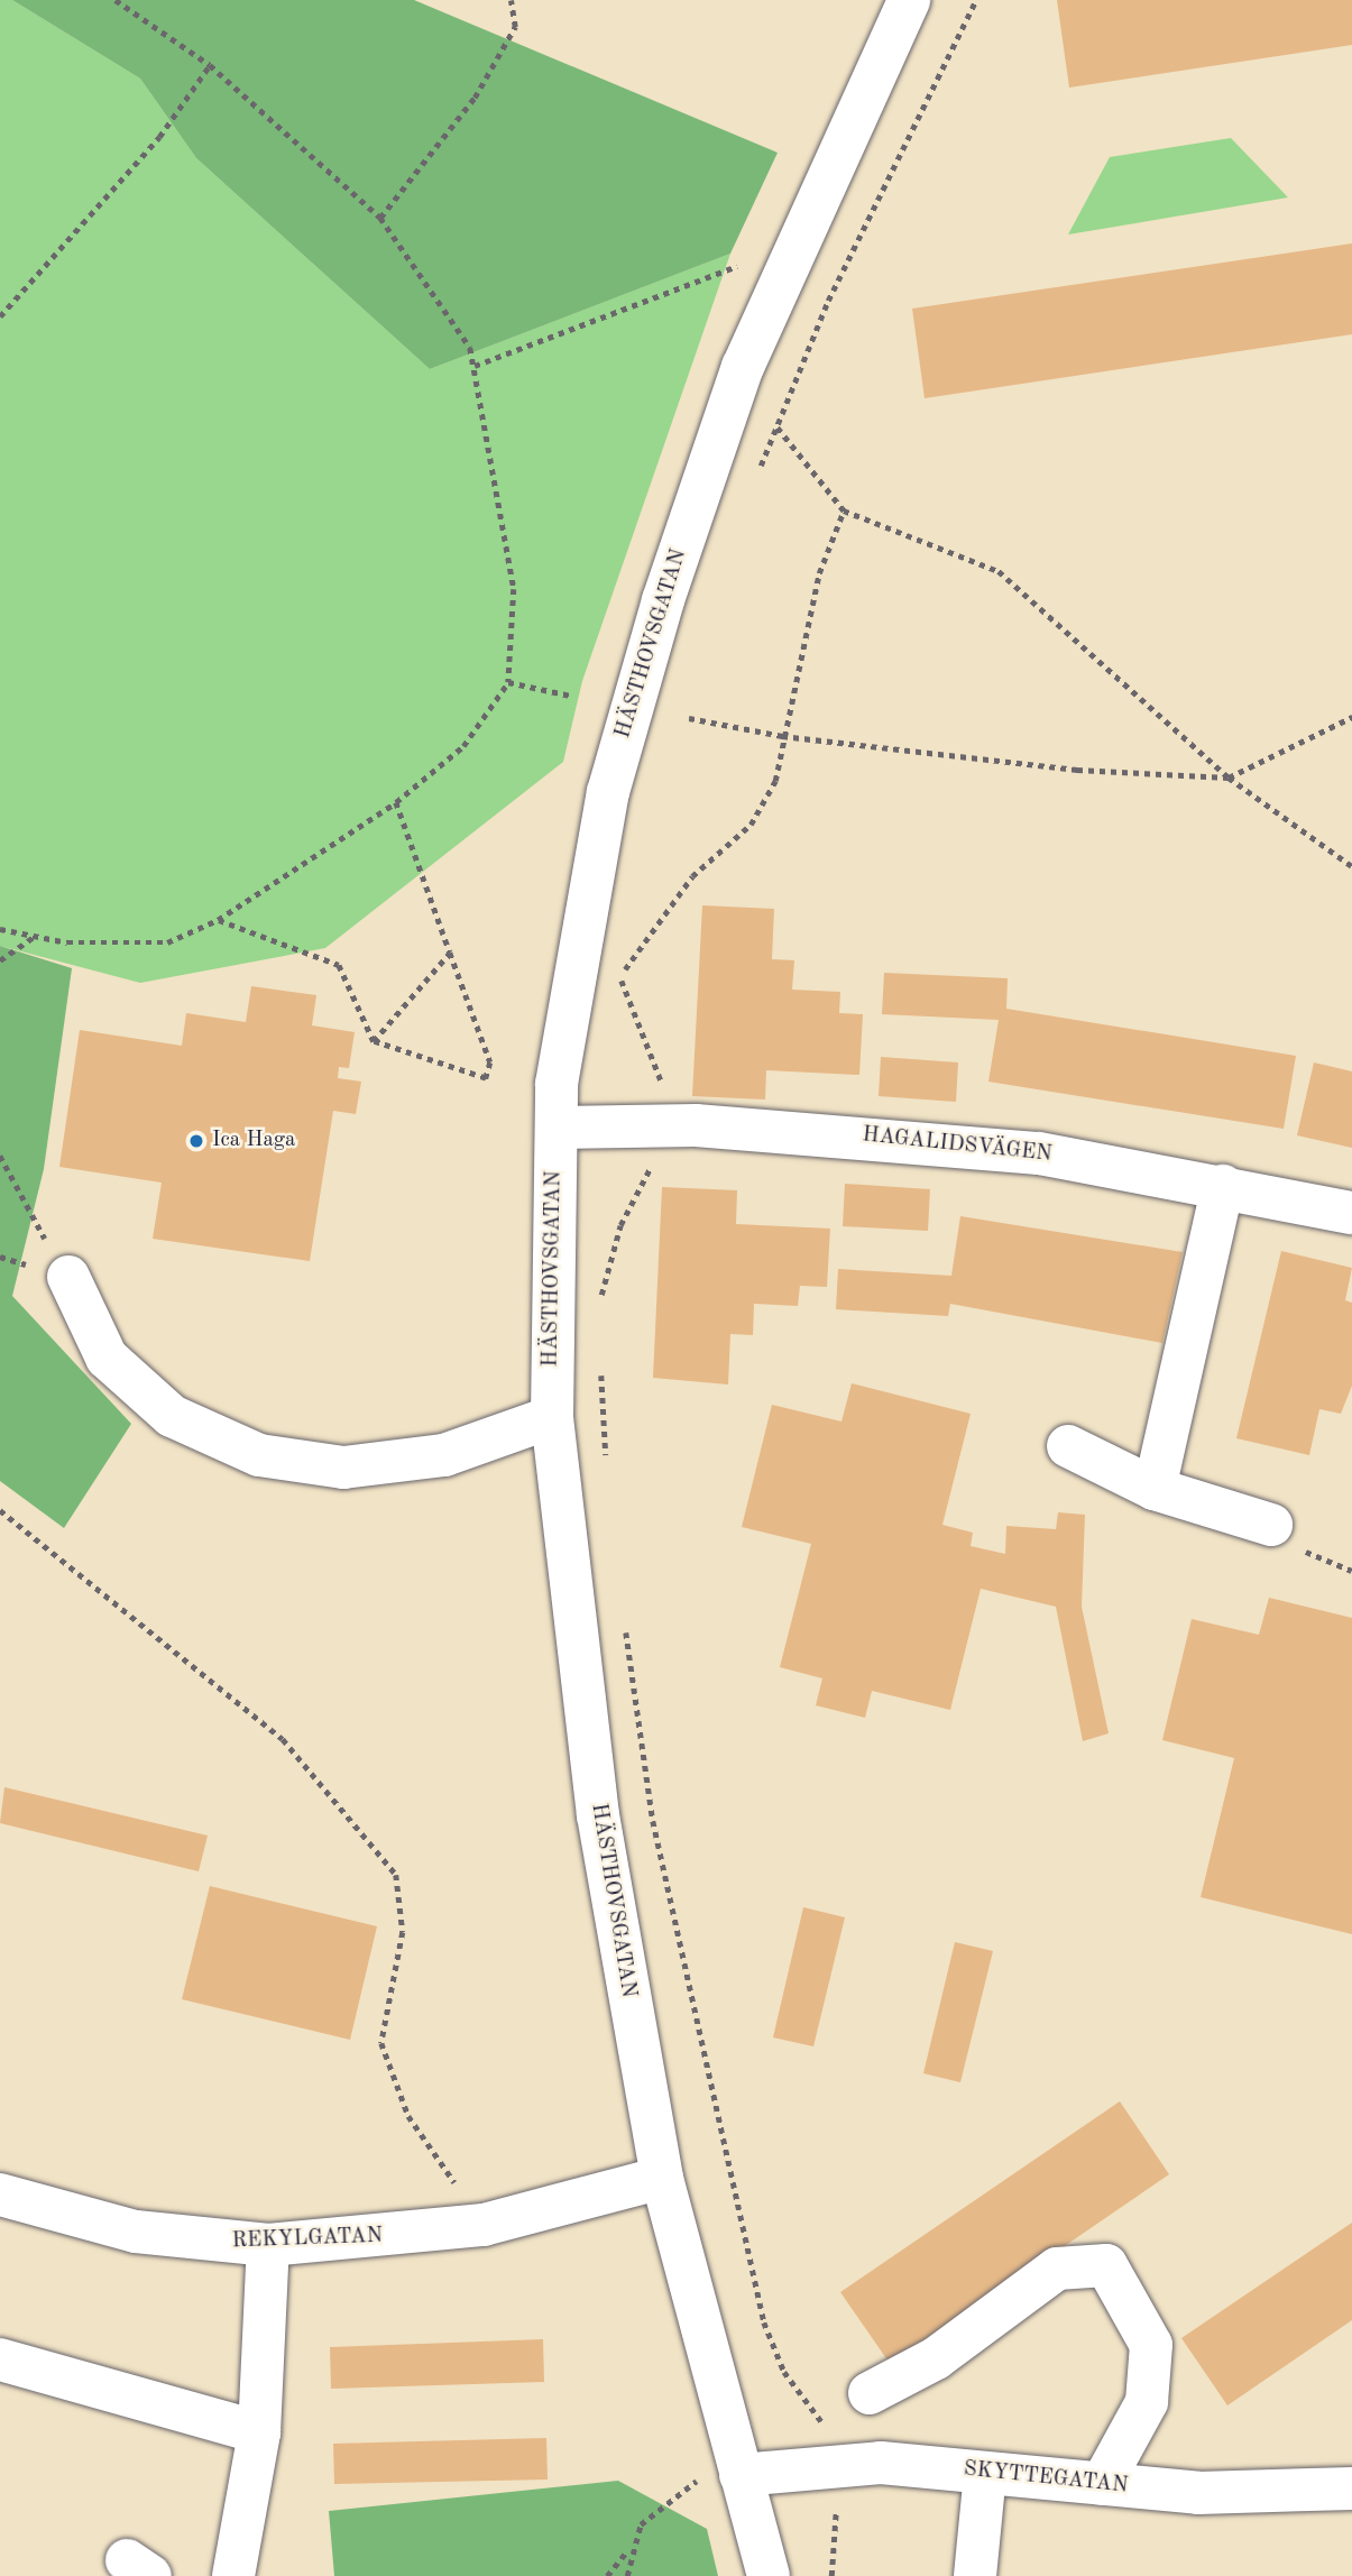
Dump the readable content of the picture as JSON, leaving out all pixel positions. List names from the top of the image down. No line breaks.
{"streets":{"street":["HÄSTHOVSGATAN","HAGALIDSVÄGEN","REKYLGATAN","SKYTTEGATAN"]},"crossings":[["HÄSTHOVSGATAN","HAGALIDSVÄGEN"],["HÄSTHOVSGATAN","REKYLGATAN"],["HÄSTHOVSGATAN","SKYTTEGATAN"]],"places":["Ica Haga"]}
